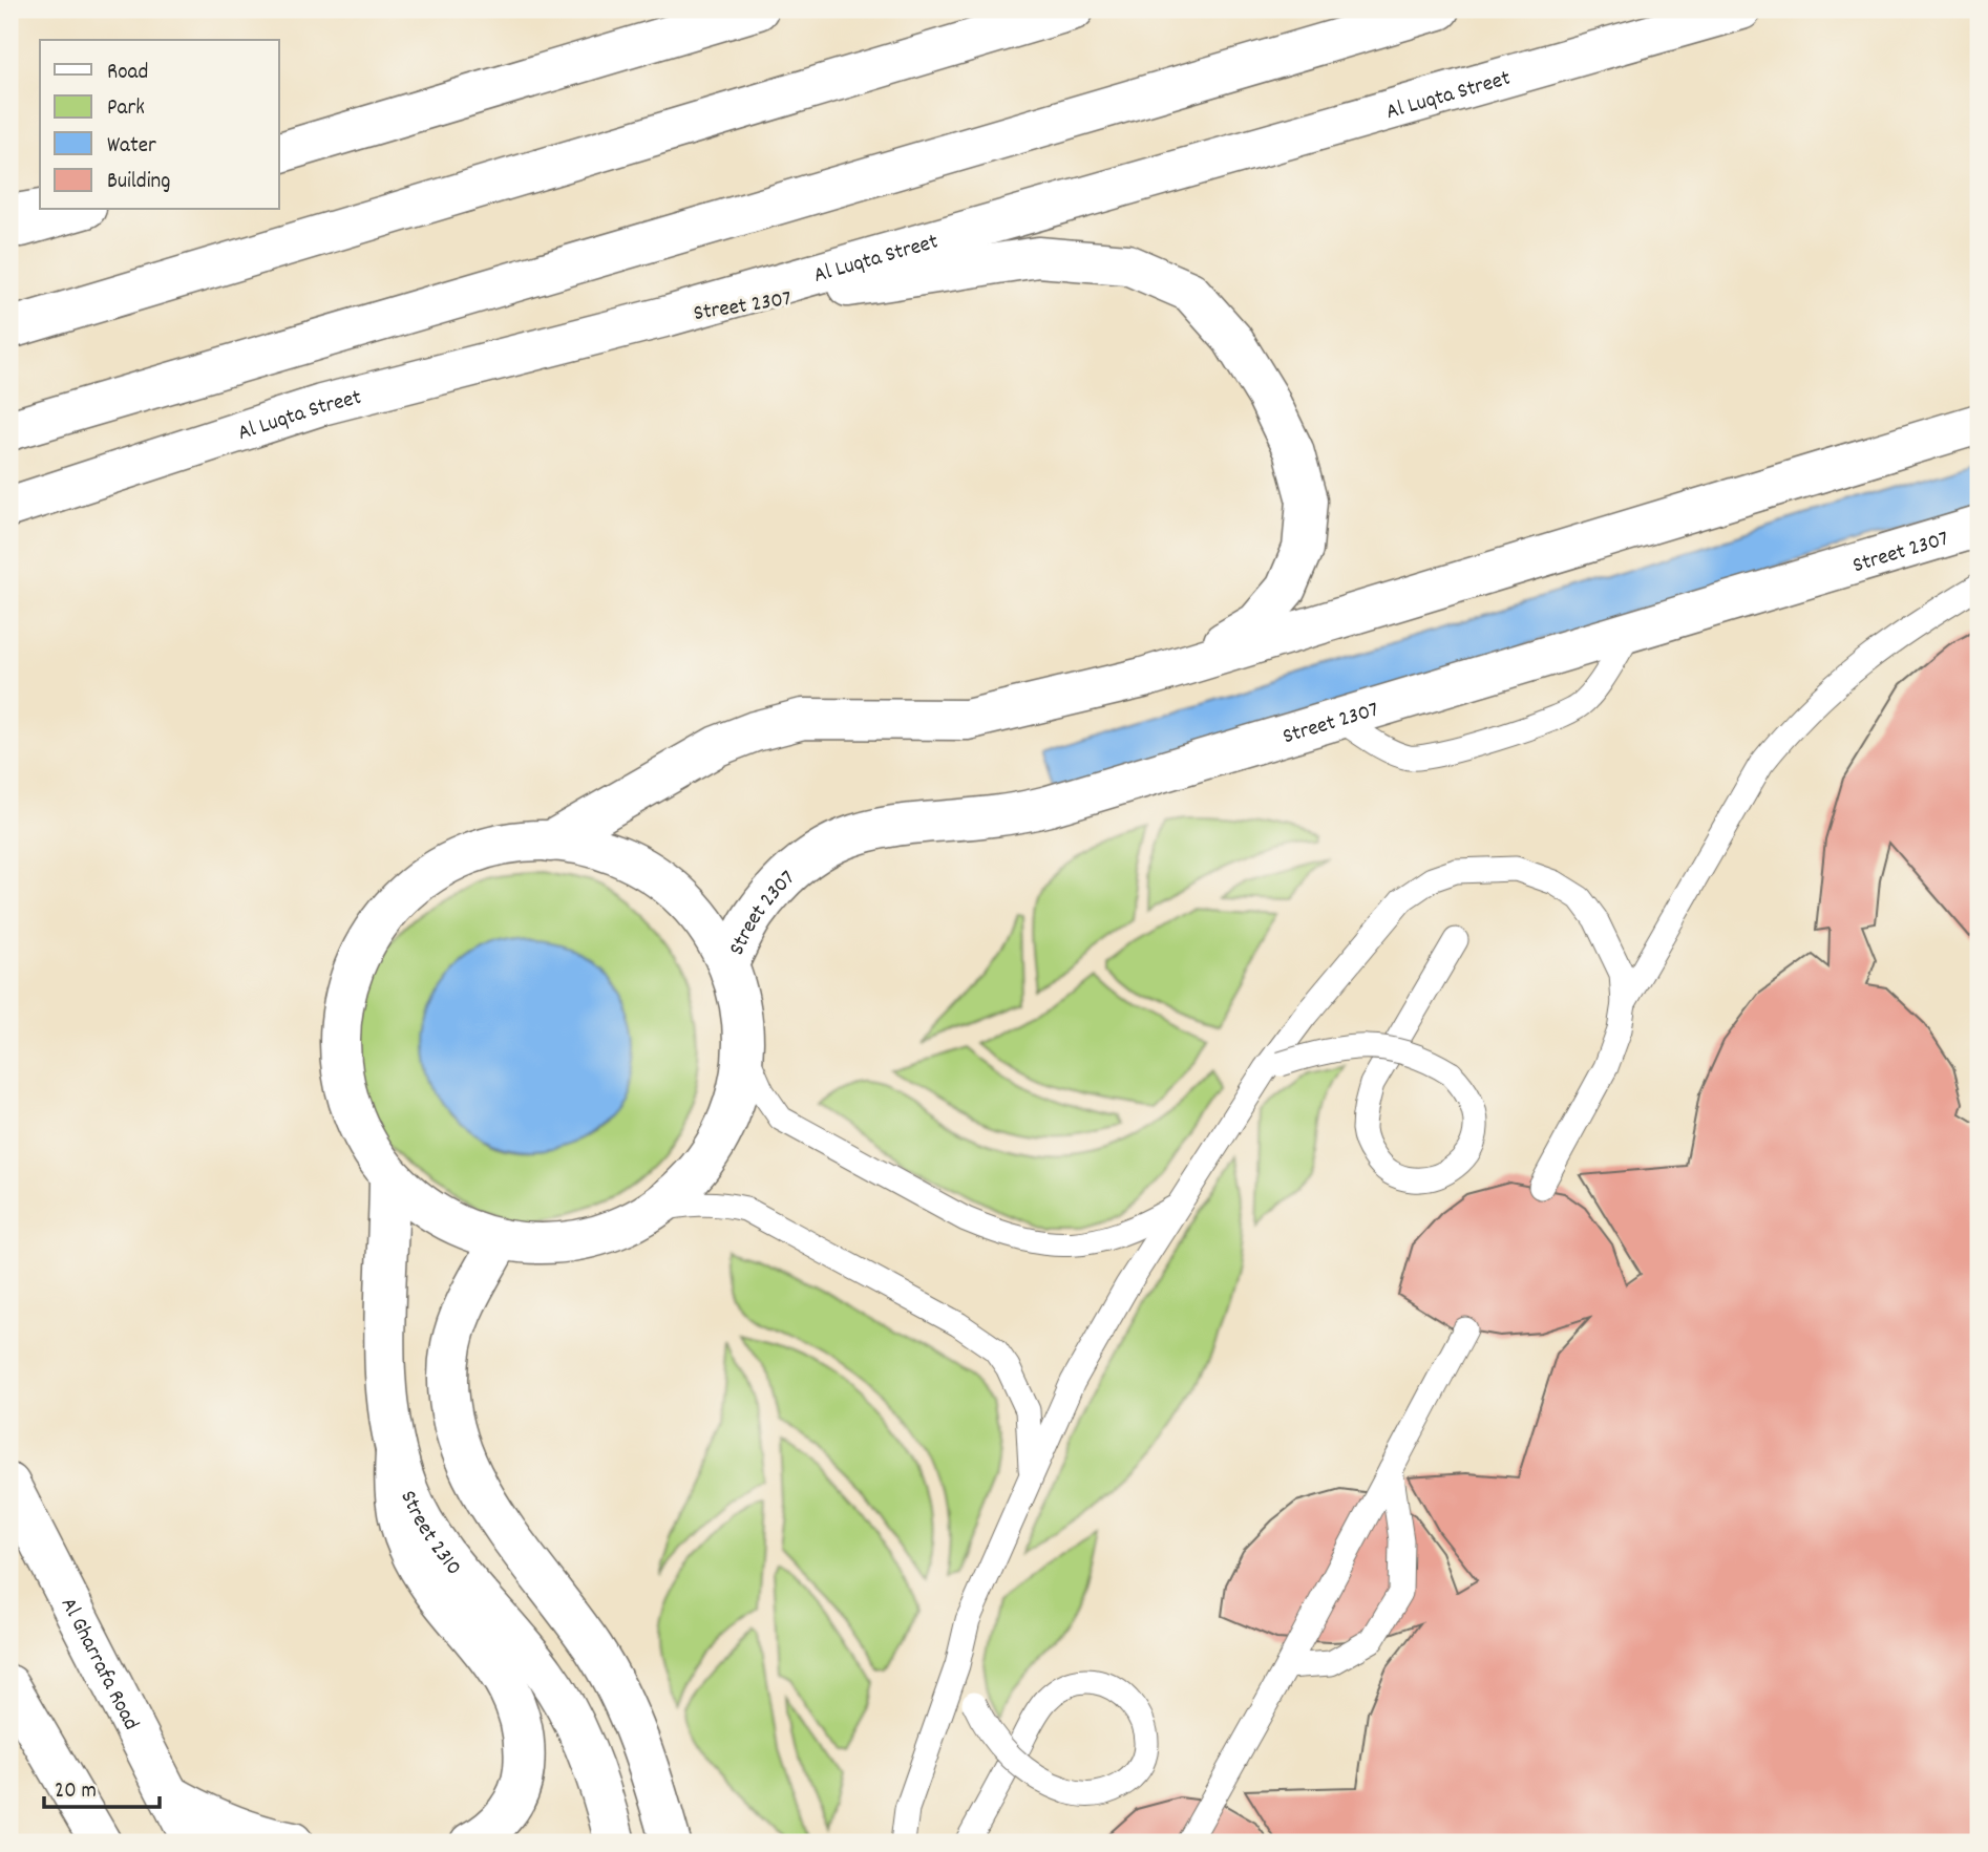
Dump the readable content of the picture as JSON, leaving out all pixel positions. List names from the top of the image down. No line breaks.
{"streets":{"main road":["Al Luqta Street","Street 2307","Street 2310","Al Gharrafa Road"]},"crossings":[["Al Luqta Street","Street 2307"]],"legend":["Road","Park","Water","Building"],"scale_bar":"20 m"}
